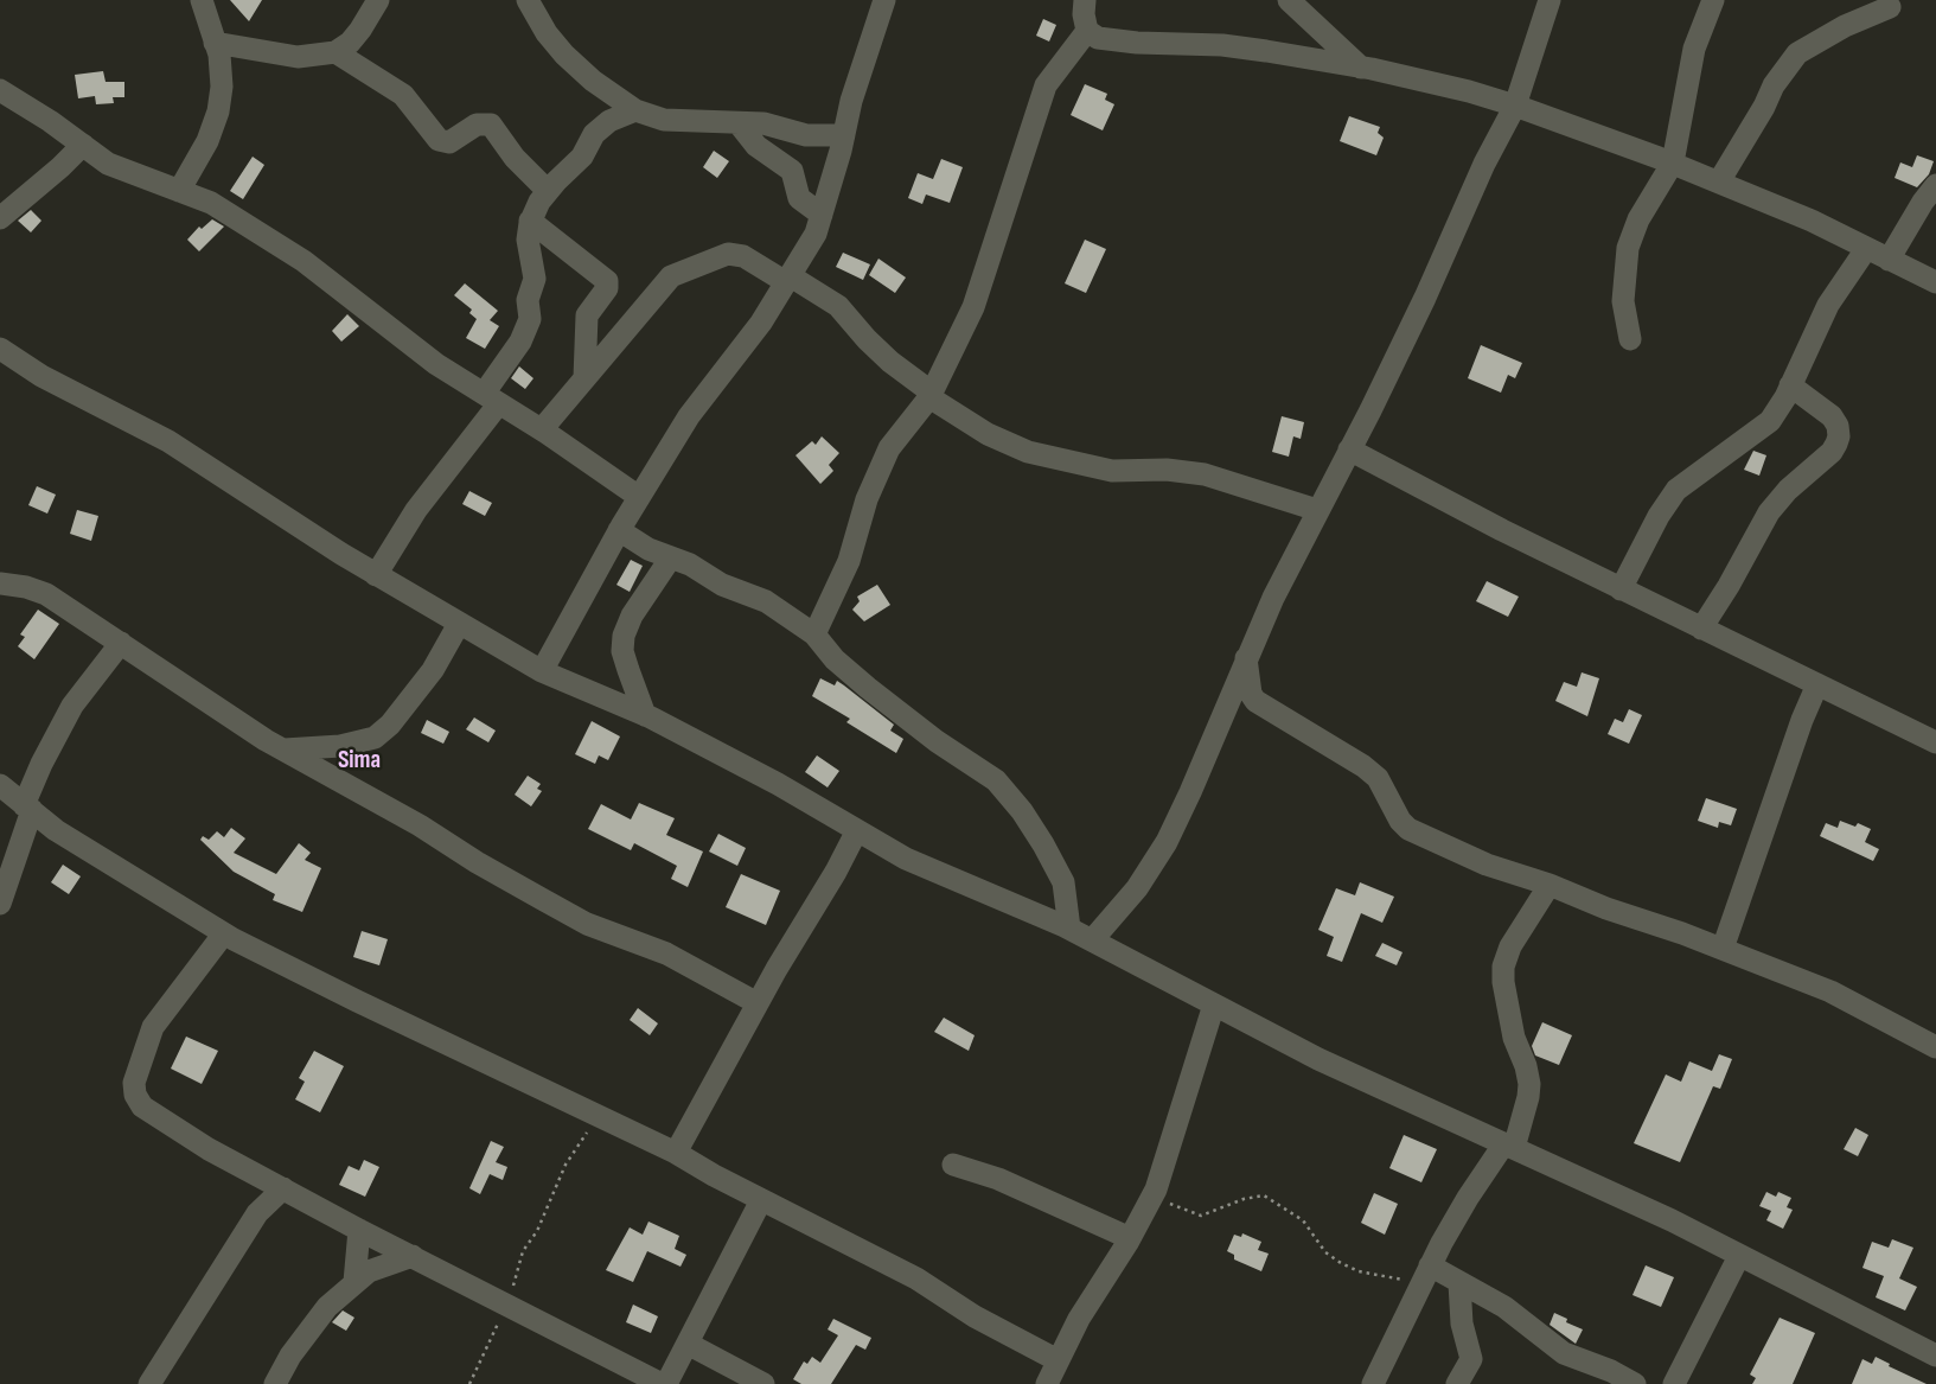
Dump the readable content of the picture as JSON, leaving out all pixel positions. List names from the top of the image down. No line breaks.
{"districts":["Sima"]}
